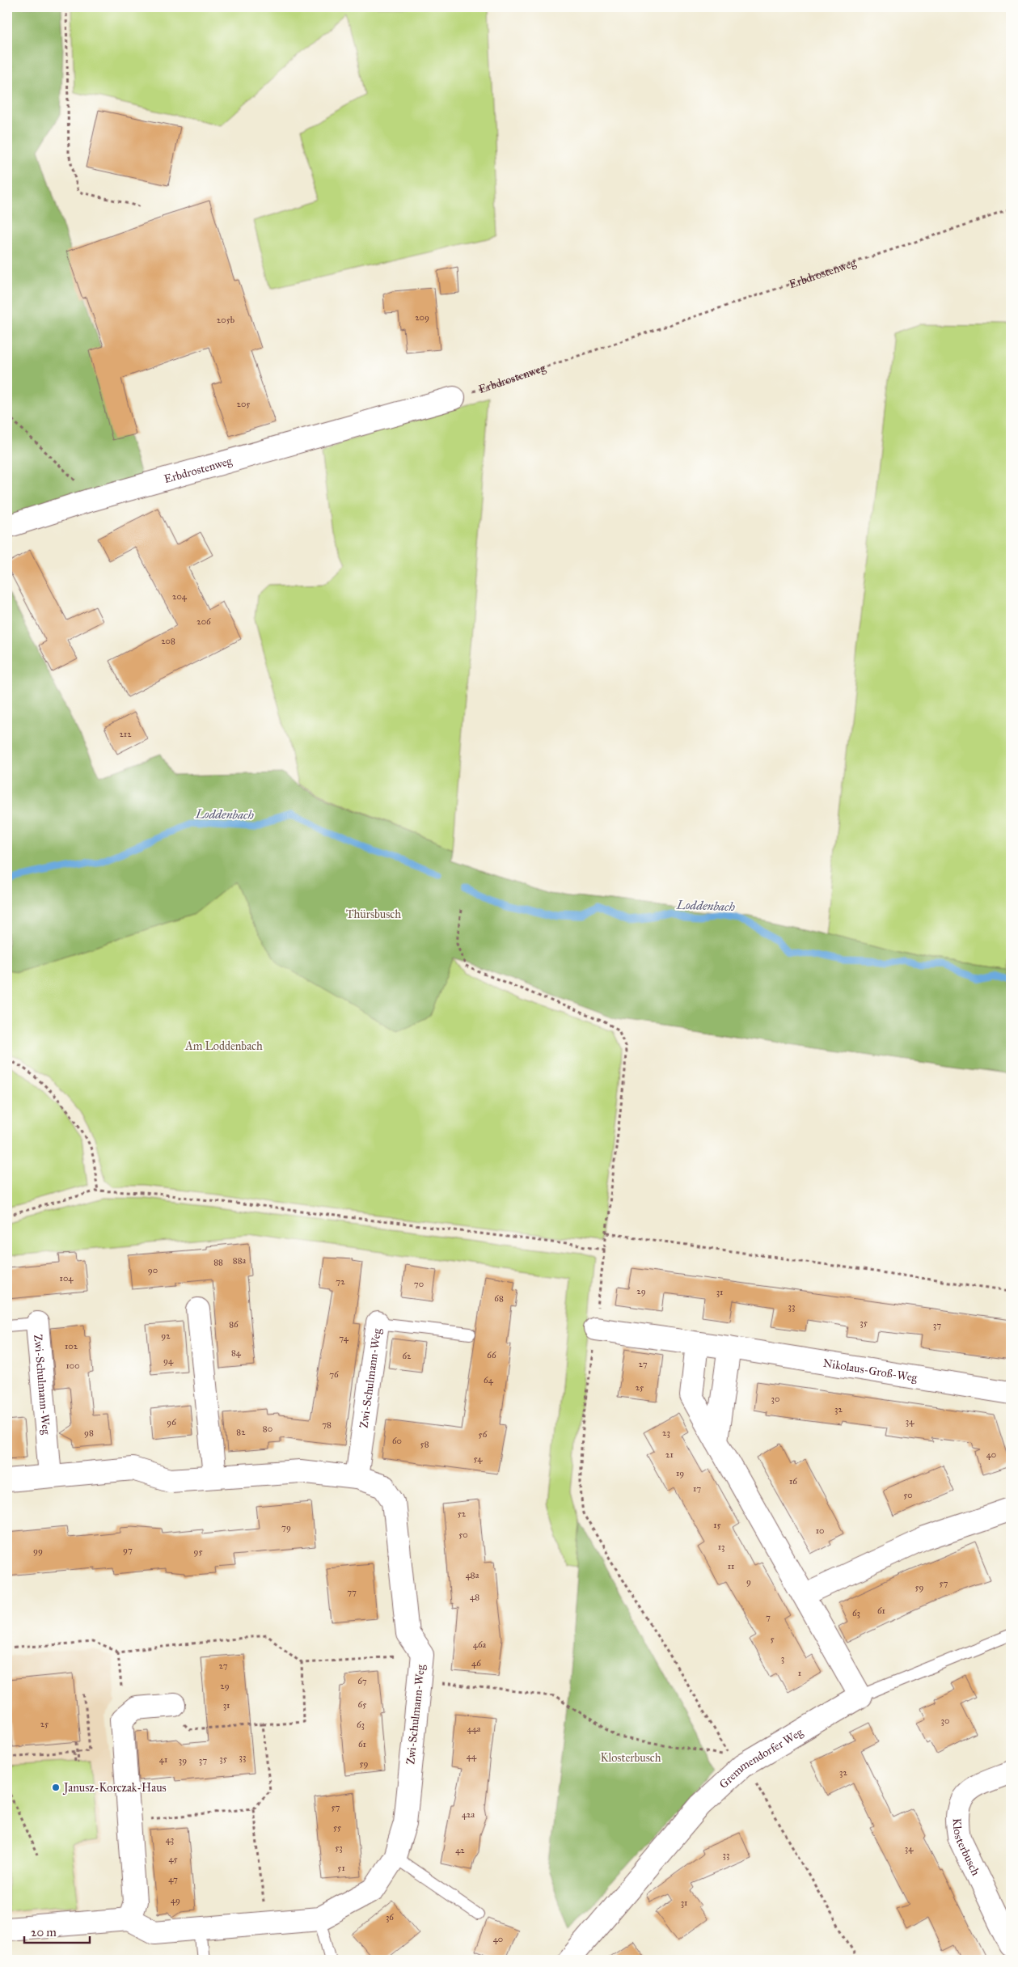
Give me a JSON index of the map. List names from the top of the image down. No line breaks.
{"streets":{"street":["Erbdrostenweg","Nikolaus-Groß-Weg","Zwi-Schulmann-Weg","Gremmendorfer Weg","Klosterbusch"]},"water":["Loddenbach"],"parks":["Thürsbusch","Am Loddenbach","Klosterbusch"],"places":["Janusz-Korczak-Haus"],"house_numbers":["209","205b","205","204","206","208","212","88a","88","90","104","72","70","29","31","68","33","35","86","37","92","74","102","84","66","62","94","27","100","76","64","25","30","32","34","96","78","80","82","98","23","56","60","58","21","40","54","19","16","17","50","52","15","79","10","50","13","97","99","95","11","48a","9","57","59","77","48","61","63","7","5","46a","3","46","27","1","67","29","65","31","30","25","63","44a","61","44","33","35","41","39","37","59","32","57","42a","55","43","53","34","42","33","45","51","47","49","31","36","40"],"scale_bar":"20 m"}
